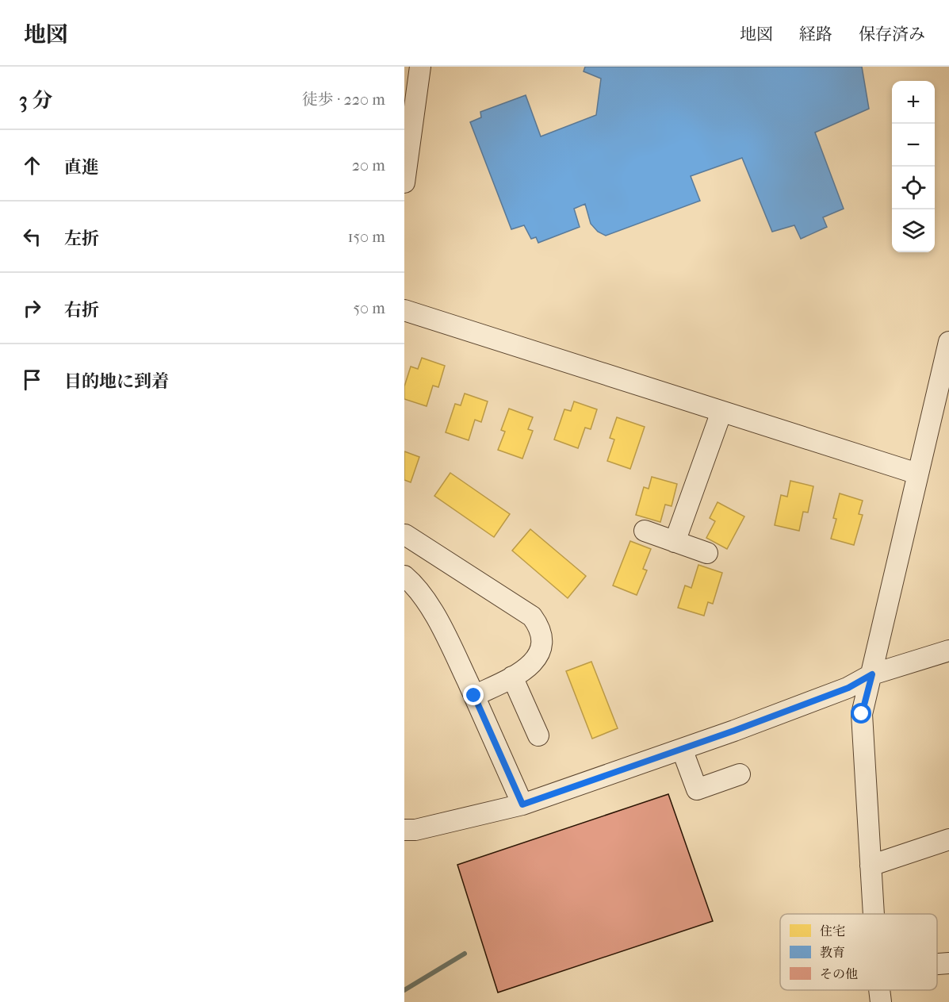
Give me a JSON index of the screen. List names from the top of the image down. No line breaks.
{"legend":["住宅","教育","その他"],"page":{"header":"地図","nav":["地図","経路","保存済み"],"heading":["3 分","徒歩 · 220 m"],"map_buttons":["+","−"],"list":[["直進","20 m"],["左折","150 m"],["右折","50 m"],"目的地に到着"]}}
